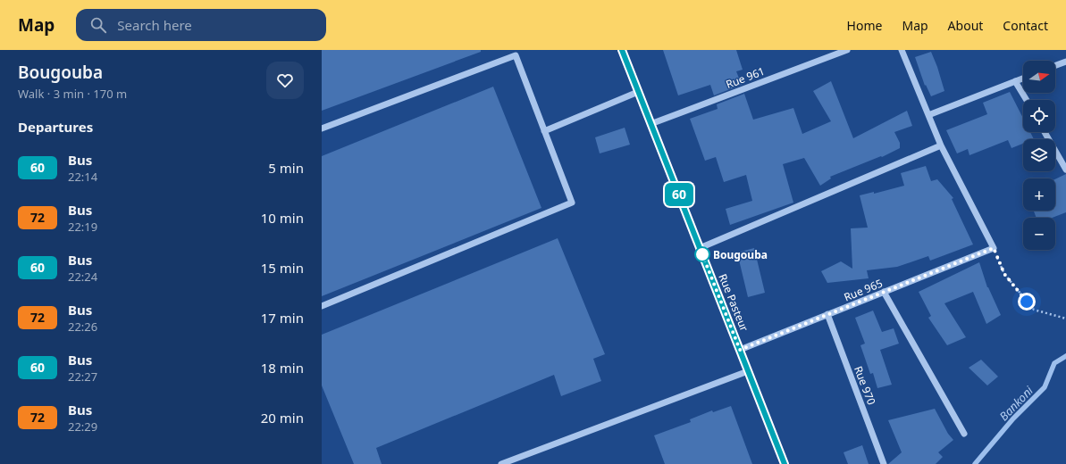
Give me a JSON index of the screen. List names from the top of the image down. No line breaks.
{"streets":{"main road":["Rue Pasteur"],"street":["Rue 961","Rue 965","Rue 970"]},"crossings":[["Rue 961","Rue Pasteur"],["Rue 965","Rue Pasteur"],["Rue 965","Rue 970"]],"water":["Bankoni"],"places":["Bougouba"],"lines":["bus line 60"],"north":"right","page":{"header":"Map","search":"Search here","nav":["Home","Map","About","Contact"],"heading":[["Bougouba","Walk · 3 min · 170 m"],"Departures"],"on_map":"60","map_buttons":["+","−"],"list":[{"mark":"60","name":"Bus","note":"22:14","value":"5 min"},{"mark":"72","name":"Bus","note":"22:19","value":"10 min"},{"mark":"60","name":"Bus","note":"22:24","value":"15 min"},{"mark":"72","name":"Bus","note":"22:26","value":"17 min"},{"mark":"60","name":"Bus","note":"22:27","value":"18 min"},{"mark":"72","name":"Bus","note":"22:29","value":"20 min"}]}}
